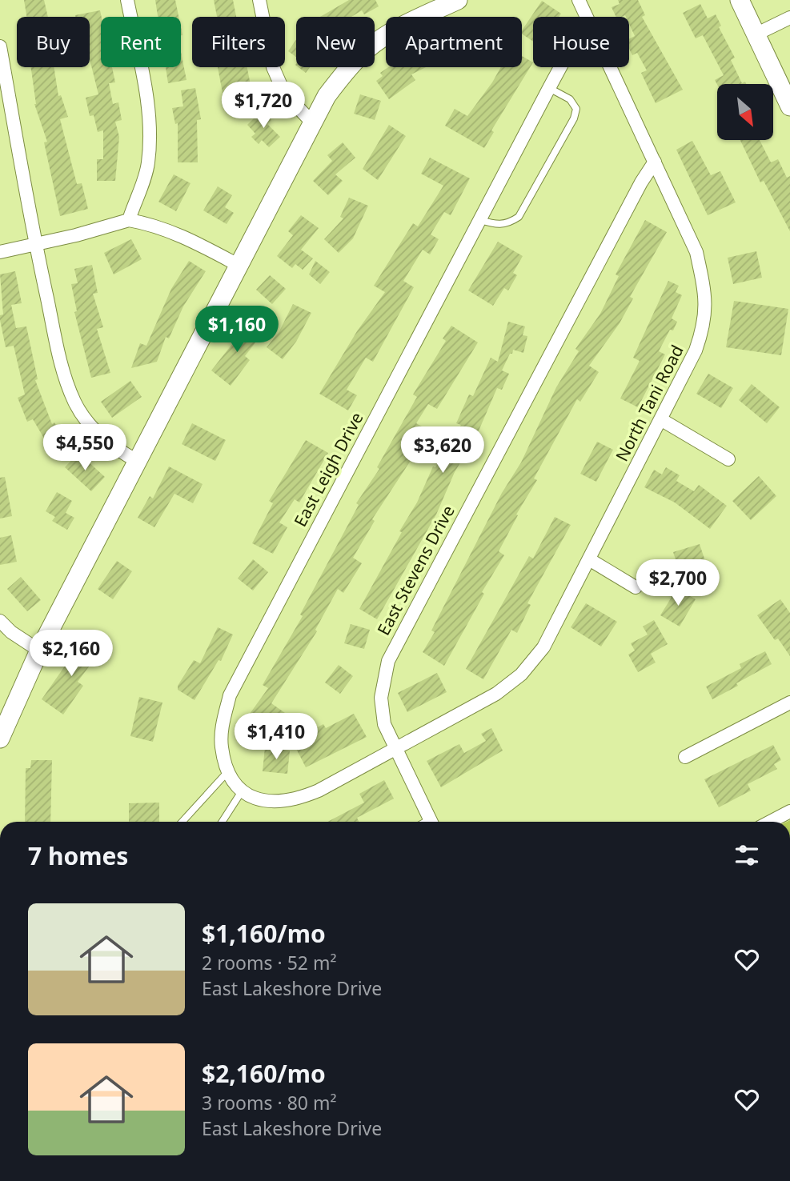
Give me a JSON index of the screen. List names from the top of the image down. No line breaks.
{"streets":{"street":["North Tani Road","East Leigh Drive","East Stevens Drive"]},"crossings":[["North Tani Road","East Stevens Drive"]],"north":"bottom right","page":{"chip":["Buy","Rent","Filters","New","Apartment","House"],"price":["$1,720","$1,160","$4,550","$3,620","$2,700","$2,160","$1,410"],"heading":"7 homes","list":[{"name":"$1,160/mo","note":"2 rooms · 52 m² · East Lakeshore Drive"},{"name":"$2,160/mo","note":"3 rooms · 80 m² · East Lakeshore Drive"}]}}
